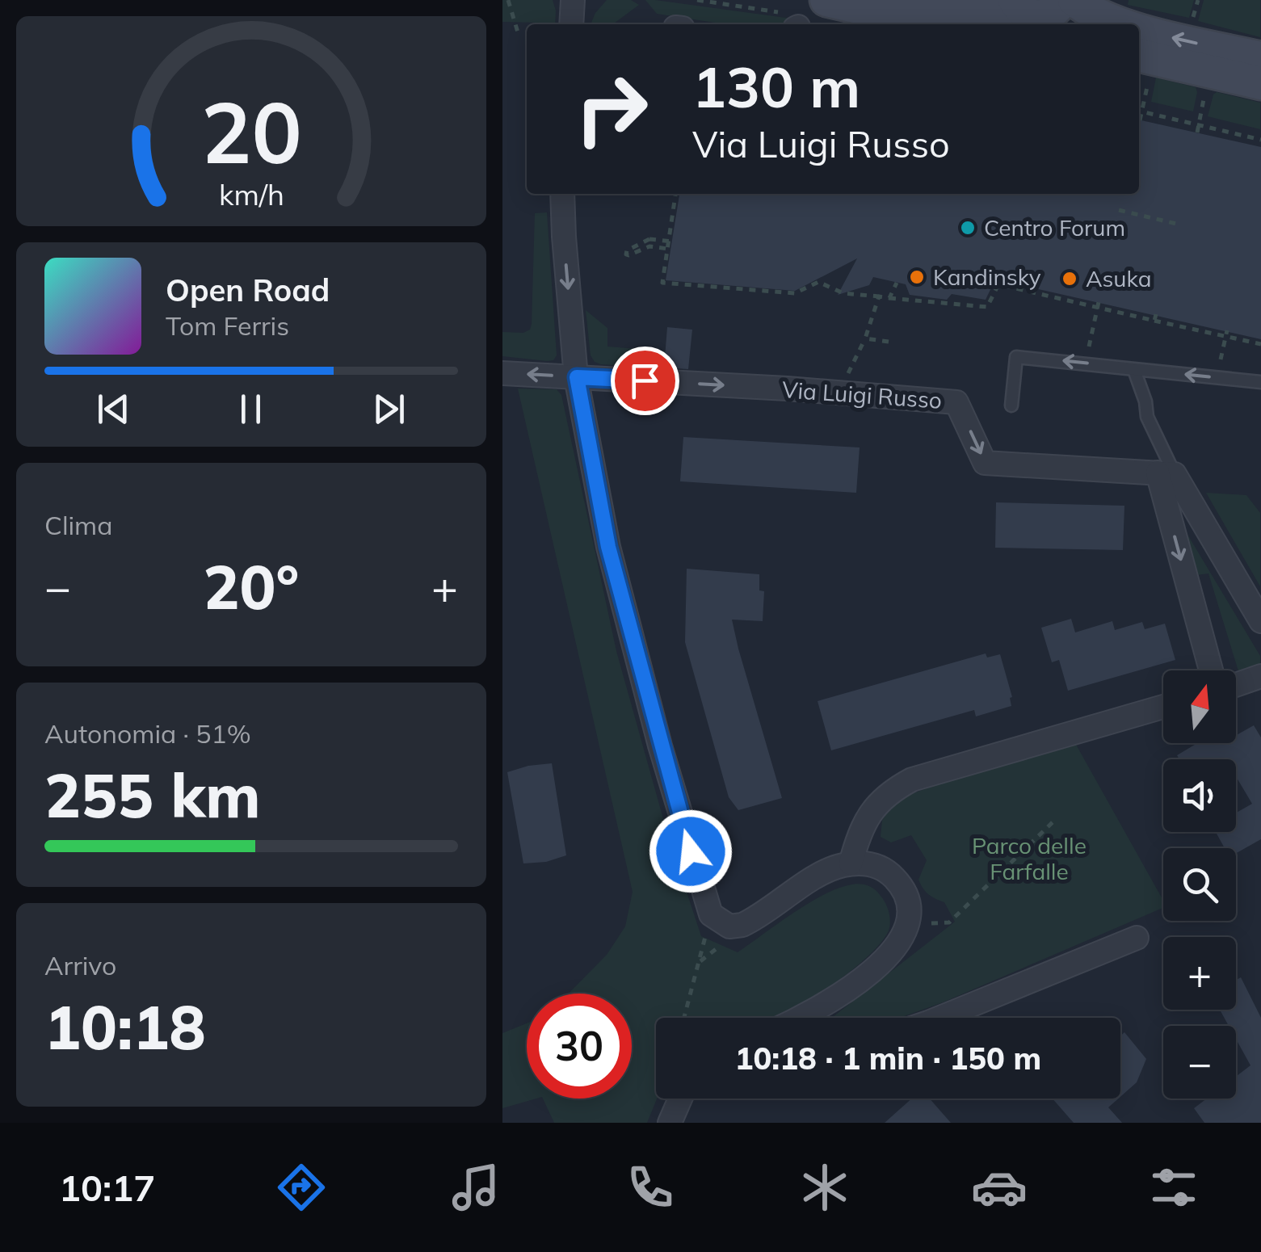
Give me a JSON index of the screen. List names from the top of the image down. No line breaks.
{"streets":{"street":["Via Luigi Russo"]},"one_way":["Via Luigi Russo"],"parks":["Parco delle Farfalle"],"places":["Centro Forum","Kandinsky","Asuka"],"north":"top","page":{"turn":["130 m","Via Luigi Russo"],"song":["Open Road","Tom Ferris"],"tile":["Clima",["Autonomia · 51%","255 km"],["Arrivo","10:18"]],"heat":["−","20°","+"],"map_buttons":["+","−"],"limit":"30","trip":"10:18 · 1 min · 150 m","tabs":"10:17","gauge":["20","km/h"]}}
